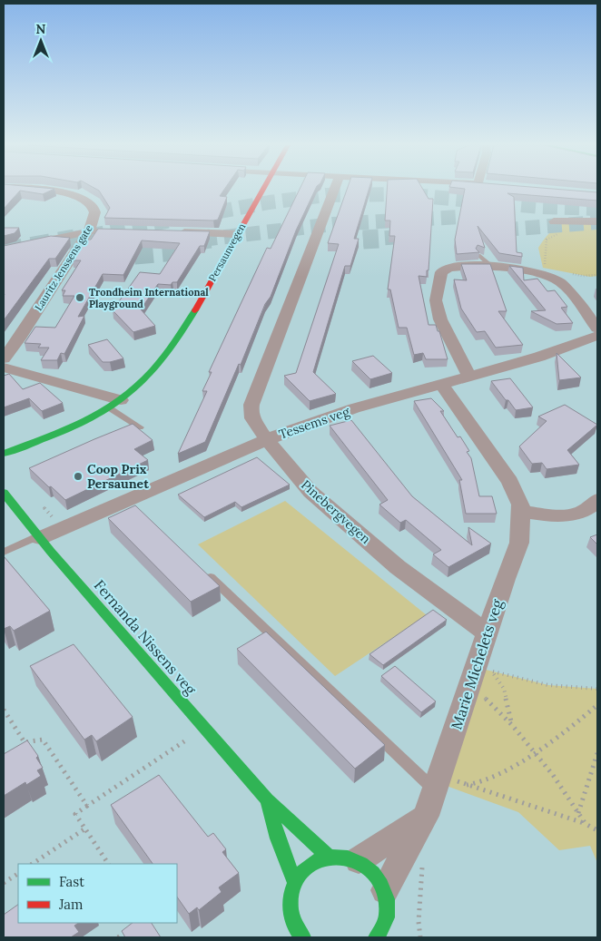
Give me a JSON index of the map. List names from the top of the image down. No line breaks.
{"streets":{"street":["Persaunvegen","Lauritz Jenssens gate","Tessems veg","Pinebergvegen","Fernanda Nissens veg","Marie Michelets veg"]},"crossings":[["Tessems veg","Pinebergvegen"],["Tessems veg","Fernanda Nissens veg"],["Tessems veg","Marie Michelets veg"],["Pinebergvegen","Marie Michelets veg"]],"places":["Trondheim International Playground","Coop Prix Persaunet"],"legend":["Fast","Jam"],"north":"top"}
